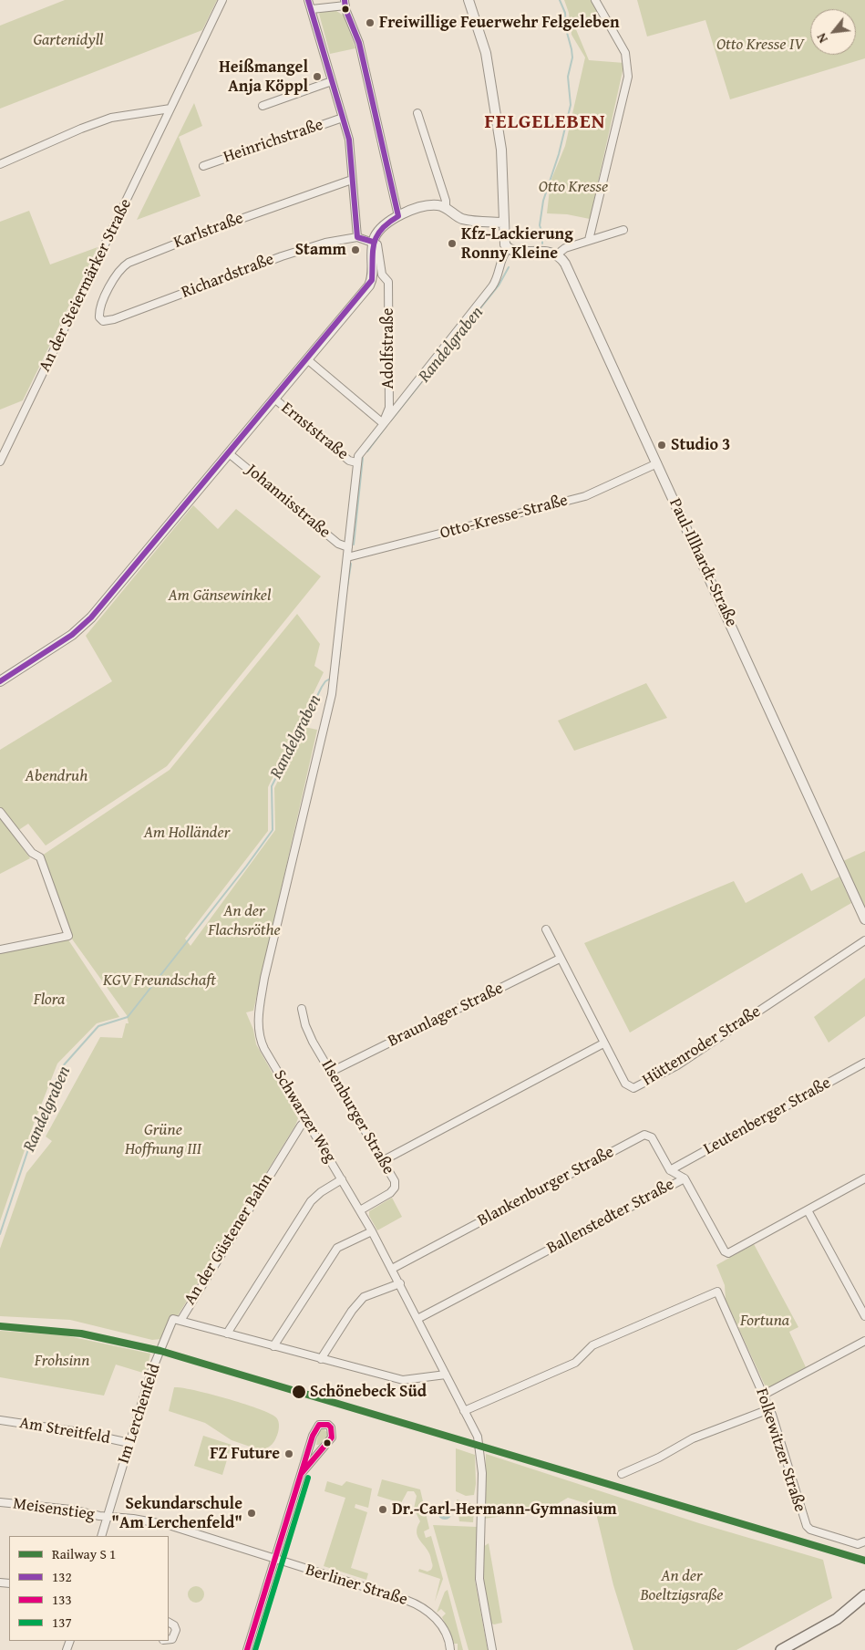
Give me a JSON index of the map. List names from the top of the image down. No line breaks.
{"streets":{"street":["Heinrichstraße","Karlstraße","Richardstraße","An der Steiermärker Straße","Adolfstraße","Ernststraße","Johannisstraße","Otto-Kresse-Straße","Paul-Illhardt-Straße","Braunlager Straße","Hüttenroder Straße","Schwarzer Weg","Leutenberger Straße","Ilsenburger Straße","Blankenburger Straße","Ballenstedter Straße","An der Güstener Bahn","Im Lerchenfeld","Am Streitfeld","Folkewitzer Straße","Meisenstieg","Berliner Straße"]},"crossings":[["Karlstraße","Richardstraße"],["Otto-Kresse-Straße","Paul-Illhardt-Straße"],["Otto-Kresse-Straße","Schwarzer Weg"],["Braunlager Straße","Hüttenroder Straße"],["Braunlager Straße","Ilsenburger Straße"],["Schwarzer Weg","Ilsenburger Straße"],["Schwarzer Weg","Blankenburger Straße"],["Schwarzer Weg","Ballenstedter Straße"],["Schwarzer Weg","An der Güstener Bahn"],["Schwarzer Weg","Folkewitzer Straße"],["Leutenberger Straße","Blankenburger Straße"],["An der Güstener Bahn","Im Lerchenfeld"],["Im Lerchenfeld","Am Streitfeld"],["Im Lerchenfeld","Meisenstieg"],["Im Lerchenfeld","Berliner Straße"],["Meisenstieg","Berliner Straße"]],"districts":["FELGELEBEN"],"water":["Randelgraben"],"parks":["Gartenidyll","Otto Kresse IV","Otto Kresse","Am Gänsewinkel","Abendruh","Am Holländer","An der Flachsröthe","KGV Freundschaft","Flora","Grüne Hoffnung III","Fortuna","Frohsinn","An der Boeltzigsraße"],"places":["Freiwillige Feuerwehr Felgeleben","Heißmangel Anja Köppl","Kfz-Lackierung Ronny Kleine","Stamm","Studio 3","Schönebeck Süd","FZ Future","Dr.-Carl-Hermann-Gymnasium","Sekundarschule \"Am Lerchenfeld\""],"lines":["transit line 132","transit line 133","transit line 137"],"legend":["Railway S 1","132","133","137"],"north":"bottom left"}
